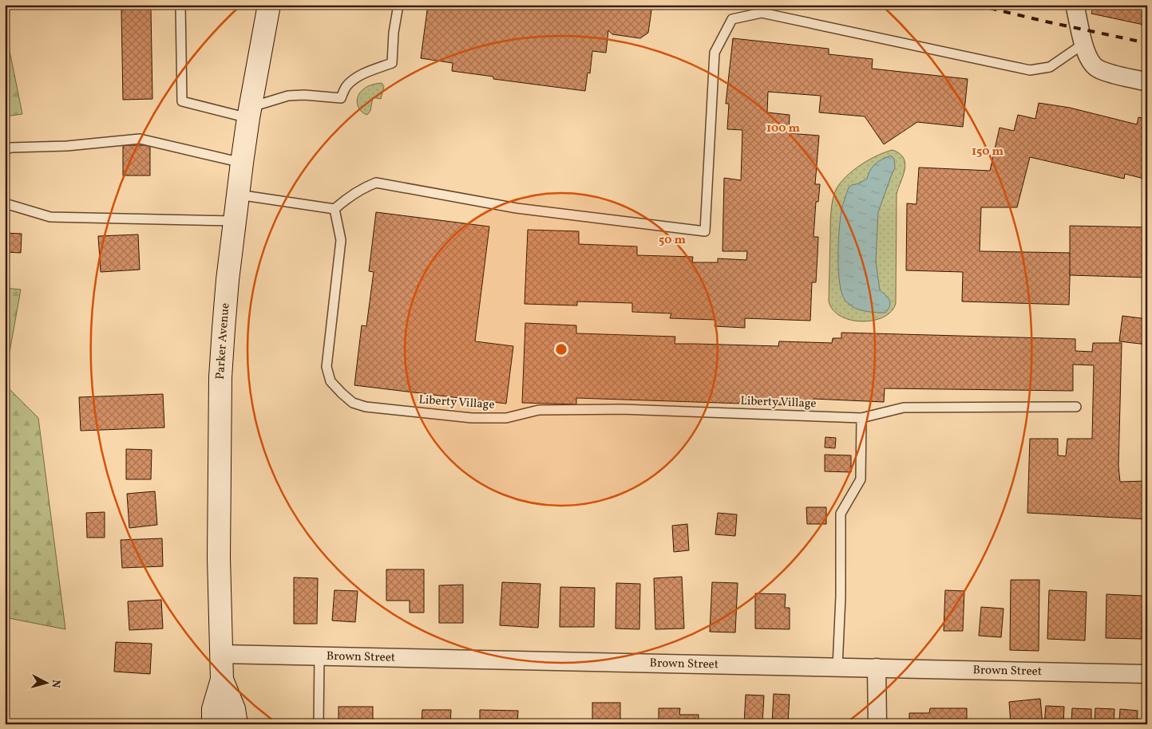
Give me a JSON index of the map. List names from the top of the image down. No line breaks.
{"streets":{"main road":["Parker Avenue"],"street":["Brown Street"],"lane":["Liberty Village"]},"crossings":[["Parker Avenue","Brown Street"]],"north":"right","rings":["100 m","150 m","50 m"]}
